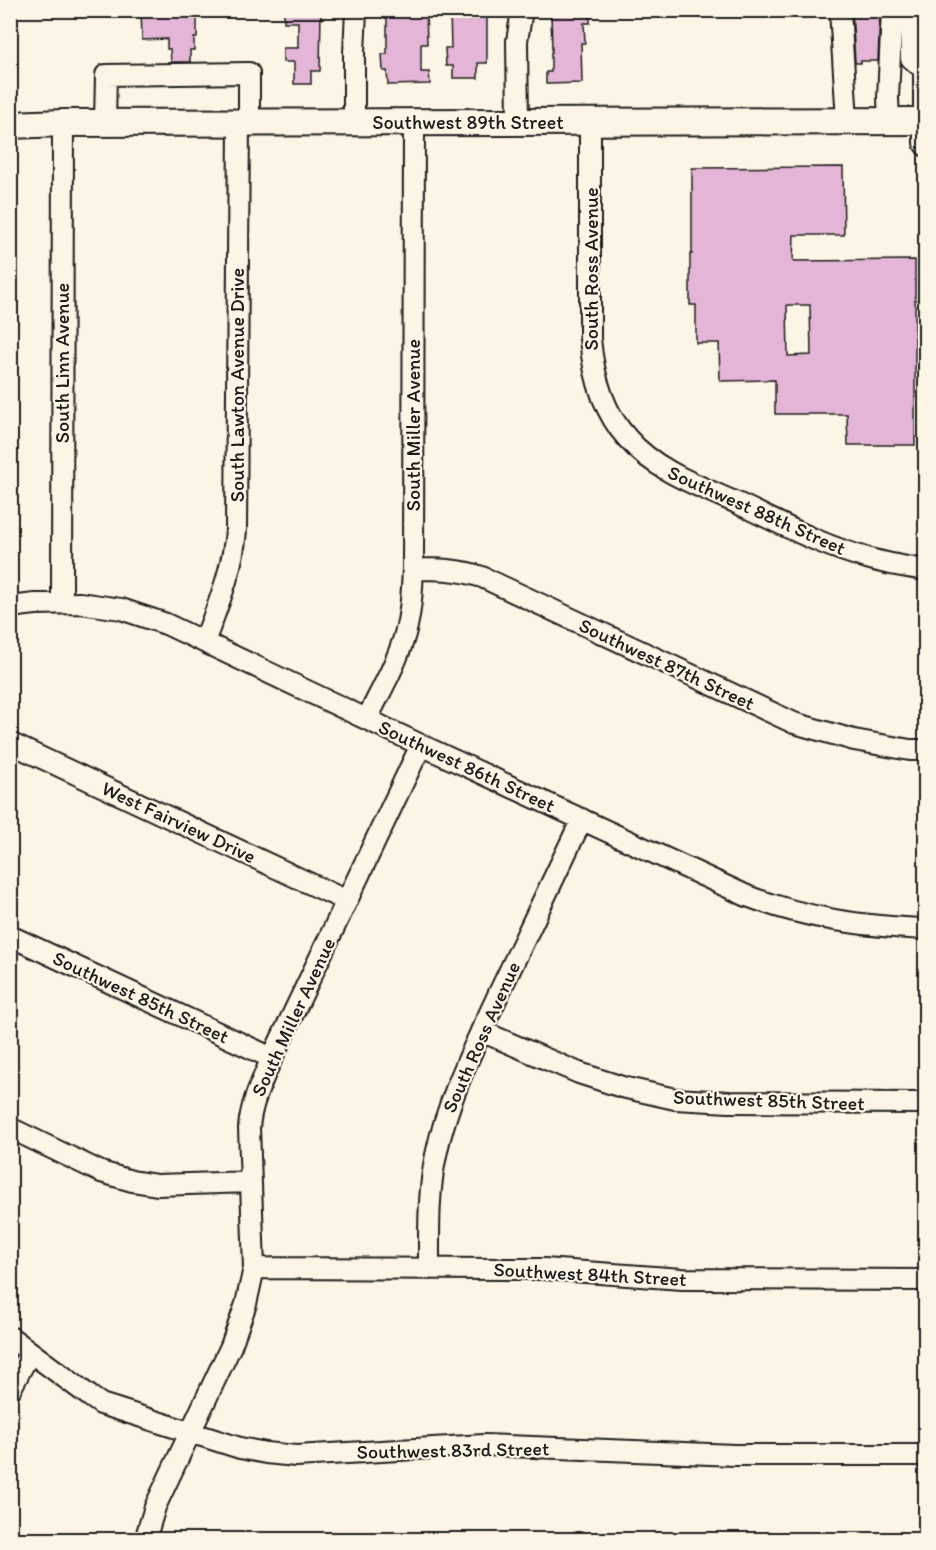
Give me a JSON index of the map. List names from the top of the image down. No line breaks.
{"streets":{"main road":["Southwest 89th Street"],"street":["South Ross Avenue","South Linn Avenue","South Lawton Avenue Drive","South Miller Avenue","Southwest 88th Street","Southwest 87th Street","Southwest 86th Street","West Fairview Drive","Southwest 85th Street","Southwest 84th Street","Southwest 83rd Street"]},"crossings":[["Southwest 89th Street","South Ross Avenue"],["Southwest 89th Street","South Linn Avenue"],["Southwest 89th Street","South Lawton Avenue Drive"],["Southwest 89th Street","South Miller Avenue"],["South Ross Avenue","Southwest 88th Street"],["South Ross Avenue","Southwest 86th Street"],["South Ross Avenue","Southwest 85th Street"],["South Ross Avenue","Southwest 84th Street"],["South Linn Avenue","Southwest 86th Street"],["South Lawton Avenue Drive","Southwest 86th Street"],["South Miller Avenue","Southwest 87th Street"],["South Miller Avenue","Southwest 86th Street"],["South Miller Avenue","West Fairview Drive"],["South Miller Avenue","Southwest 85th Street"],["South Miller Avenue","Southwest 84th Street"],["South Miller Avenue","Southwest 83rd Street"]]}
